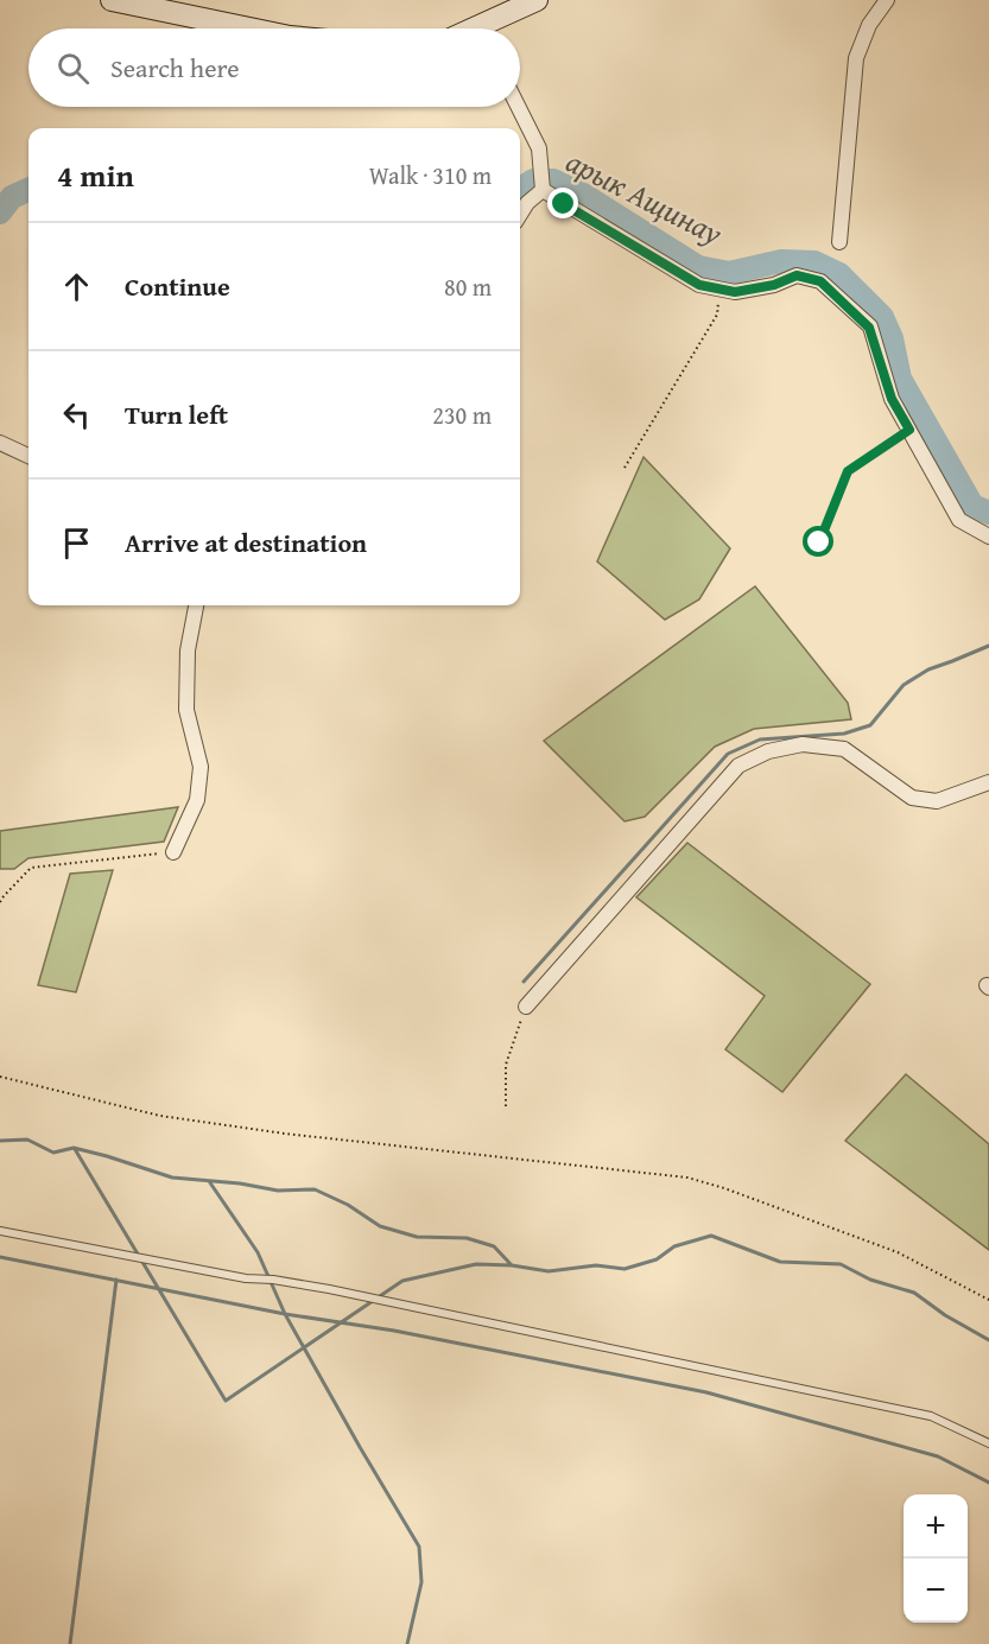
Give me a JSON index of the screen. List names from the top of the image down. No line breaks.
{"water":["арык Ащинау"],"page":{"search":"Search here","heading":["4 min","Walk · 310 m"],"list":[["Continue","80 m"],["Turn left","230 m"],"Arrive at destination"],"map_buttons":["+","−"]}}
